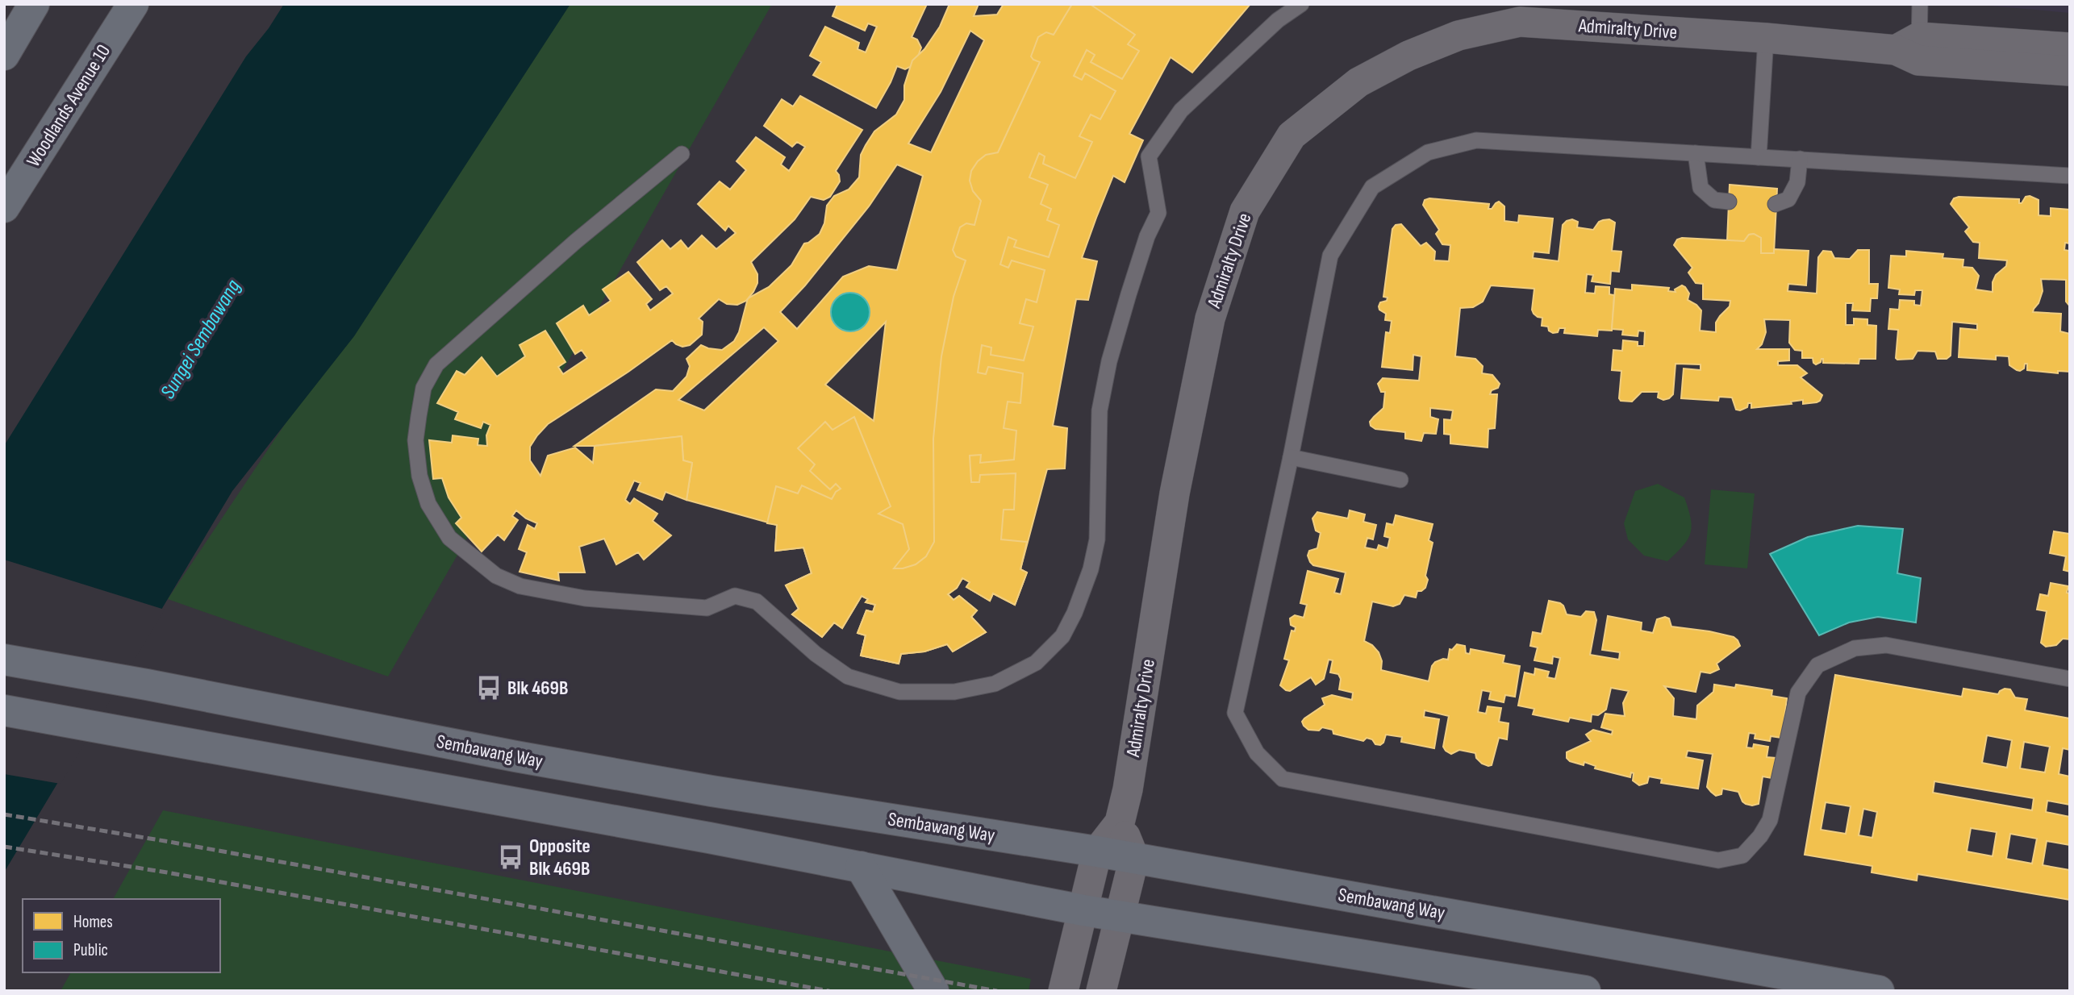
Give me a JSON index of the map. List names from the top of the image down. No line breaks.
{"streets":{"main road":["Woodlands Avenue 10","Sembawang Way"],"street":["Admiralty Drive"]},"crossings":[["Admiralty Drive","Sembawang Way"]],"water":["Sungei Sembawang"],"places":{"bus stop":["Blk 469B","Opposite Blk 469B"]},"legend":["Homes","Public"]}
